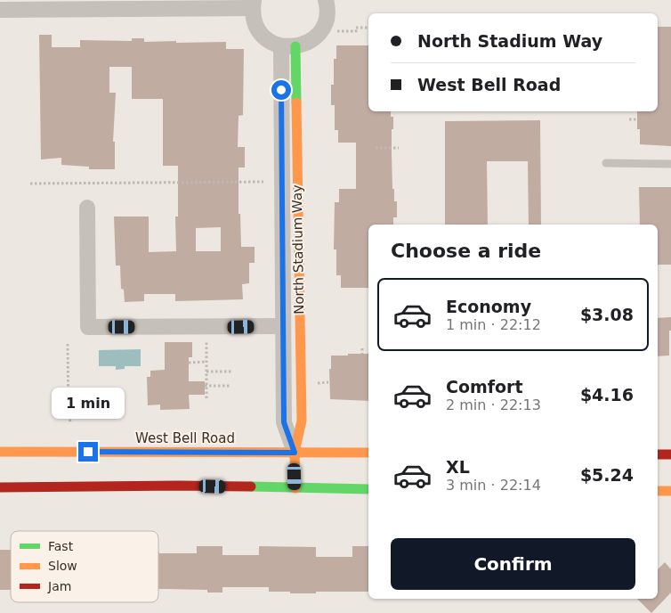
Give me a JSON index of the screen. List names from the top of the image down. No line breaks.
{"streets":{"main road":["North Stadium Way","West Bell Road"]},"crossings":[["North Stadium Way","West Bell Road"]],"legend":["Fast","Slow","Jam"],"page":{"banner":["North Stadium Way","West Bell Road"],"heading":"Choose a ride","list":[{"name":"Economy","note":"1 min · 22:12","value":"$3.08"},{"name":"Comfort","note":"2 min · 22:13","value":"$4.16"},{"name":"XL","note":"3 min · 22:14","value":"$5.24"}],"bubble":"1 min","buttons":"Confirm"}}
